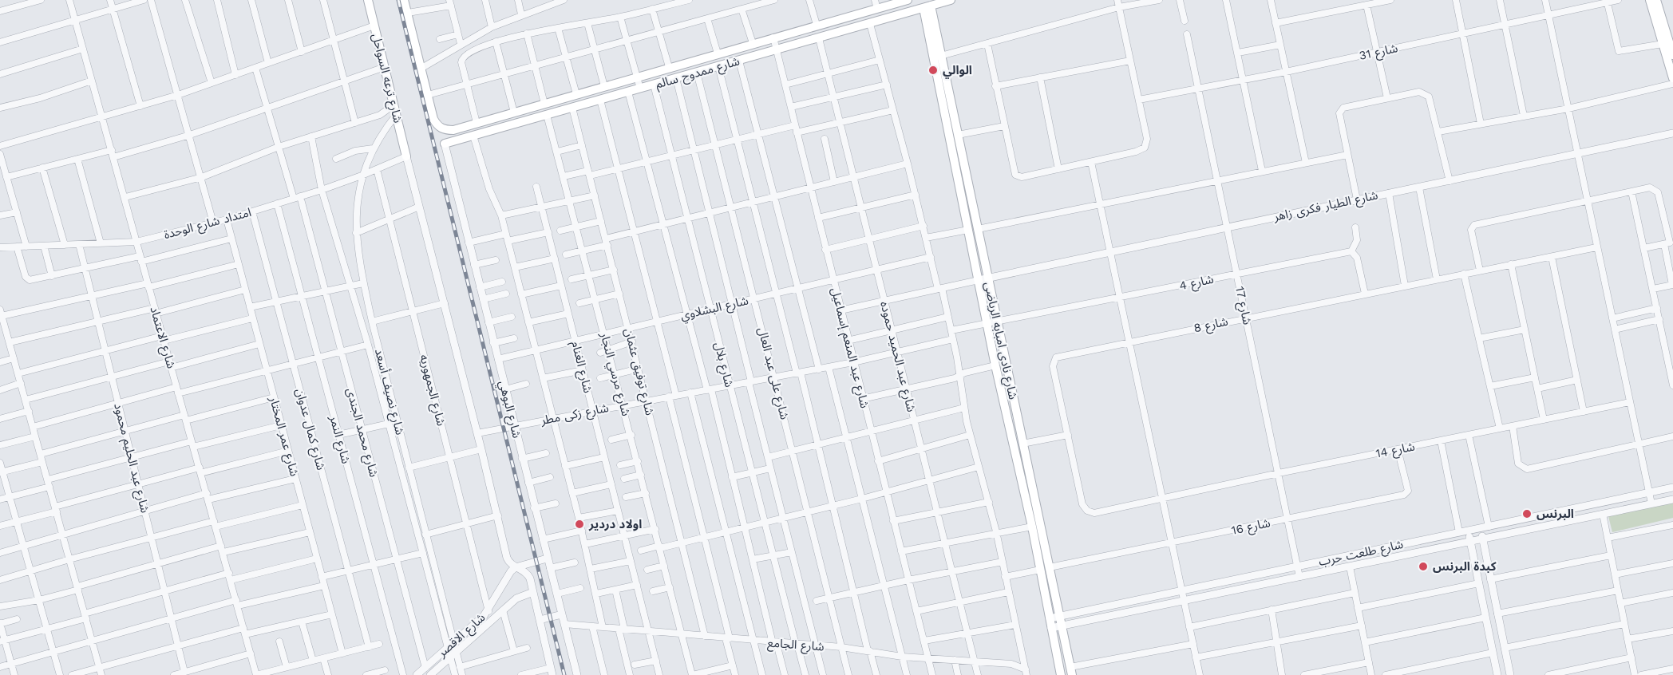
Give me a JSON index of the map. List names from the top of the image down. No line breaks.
{"streets":{"main road":["شارع ممدوح سالم","شارع ترعه السواحل","شارع نادى امبابه الرياضى"],"street":["شارع 31","شارع الطيار فكرى زاهر","امتداد شارع الوحدة","شارع 4","شارع 17","شارع البشلاوي","شارع 8","شارع الاعتماد","شارع عبد المنعم إسماعيل","شارع عبد الحميد حموده","شارع بلال","شارع الغنام","شارع توفيق عثمان","شارع على عبد العال","شارع مرسي النجار","شارع الجمهوريه","شارع نصيف أسعد","شارع البوهي","شارع زكى مطر","شارع كمال عدوان","شارع محمد الجندى","شارع عمر المختار","شارع النمر","شارع 14","شارع عبد الحليم محمود","شارع 16","شارع طلعت حرب","شارع الاقصر","شارع الجامع"]},"crossings":[["شارع 31","شارع 17"],["شارع ممدوح سالم","شارع نادى امبابه الرياضى"],["شارع ممدوح سالم","شارع عبد المنعم إسماعيل"],["شارع ممدوح سالم","شارع عبد الحميد حموده"],["شارع ممدوح سالم","شارع بلال"],["شارع ممدوح سالم","شارع توفيق عثمان"],["شارع ممدوح سالم","شارع على عبد العال"],["شارع ممدوح سالم","شارع مرسي النجار"],["شارع ممدوح سالم","شارع البوهي"],["شارع ترعه السواحل","امتداد شارع الوحدة"],["شارع ترعه السواحل","شارع نصيف أسعد"],["شارع الطيار فكرى زاهر","شارع 17"],["شارع الطيار فكرى زاهر","شارع نادى امبابه الرياضى"],["امتداد شارع الوحدة","شارع الاعتماد"],["امتداد شارع الوحدة","شارع الجمهوريه"],["امتداد شارع الوحدة","شارع نصيف أسعد"],["امتداد شارع الوحدة","شارع كمال عدوان"],["امتداد شارع الوحدة","شارع محمد الجندى"],["امتداد شارع الوحدة","شارع عمر المختار"],["امتداد شارع الوحدة","شارع النمر"],["امتداد شارع الوحدة","شارع عبد الحليم محمود"],["شارع 4","شارع 17"],["شارع 4","شارع نادى امبابه الرياضى"],["شارع 17","شارع 8"],["شارع 17","شارع 14"],["شارع 17","شارع 16"],["شارع 17","شارع طلعت حرب"],["شارع البشلاوي","شارع عبد المنعم إسماعيل"],["شارع البشلاوي","شارع عبد الحميد حموده"],["شارع البشلاوي","شارع بلال"],["شارع البشلاوي","شارع الغنام"],["شارع البشلاوي","شارع توفيق عثمان"],["شارع البشلاوي","شارع على عبد العال"],["شارع البشلاوي","شارع مرسي النجار"],["شارع البشلاوي","شارع البوهي"],["شارع 8","شارع 14"],["شارع نادى امبابه الرياضى","شارع 16"],["شارع نادى امبابه الرياضى","شارع طلعت حرب"],["شارع عبد المنعم إسماعيل","شارع زكى مطر"],["شارع عبد المنعم إسماعيل","شارع الجامع"],["شارع عبد الحميد حموده","شارع زكى مطر"],["شارع عبد الحميد حموده","شارع الجامع"],["شارع بلال","شارع زكى مطر"],["شارع بلال","شارع الجامع"],["شارع الغنام","شارع زكى مطر"],["شارع الغنام","شارع الجامع"],["شارع توفيق عثمان","شارع زكى مطر"],["شارع توفيق عثمان","شارع الجامع"],["شارع على عبد العال","شارع زكى مطر"],["شارع على عبد العال","شارع الجامع"],["شارع مرسي النجار","شارع زكى مطر"],["شارع مرسي النجار","شارع الجامع"],["شارع الجمهوريه","شارع الاقصر"],["شارع نصيف أسعد","شارع الاقصر"],["شارع البوهي","شارع زكى مطر"],["شارع البوهي","شارع الجامع"],["شارع محمد الجندى","شارع الاقصر"],["شارع 14","شارع 16"]],"places":["الوالي","البرنس","اولاد دردير","كبدة البرنس"]}
